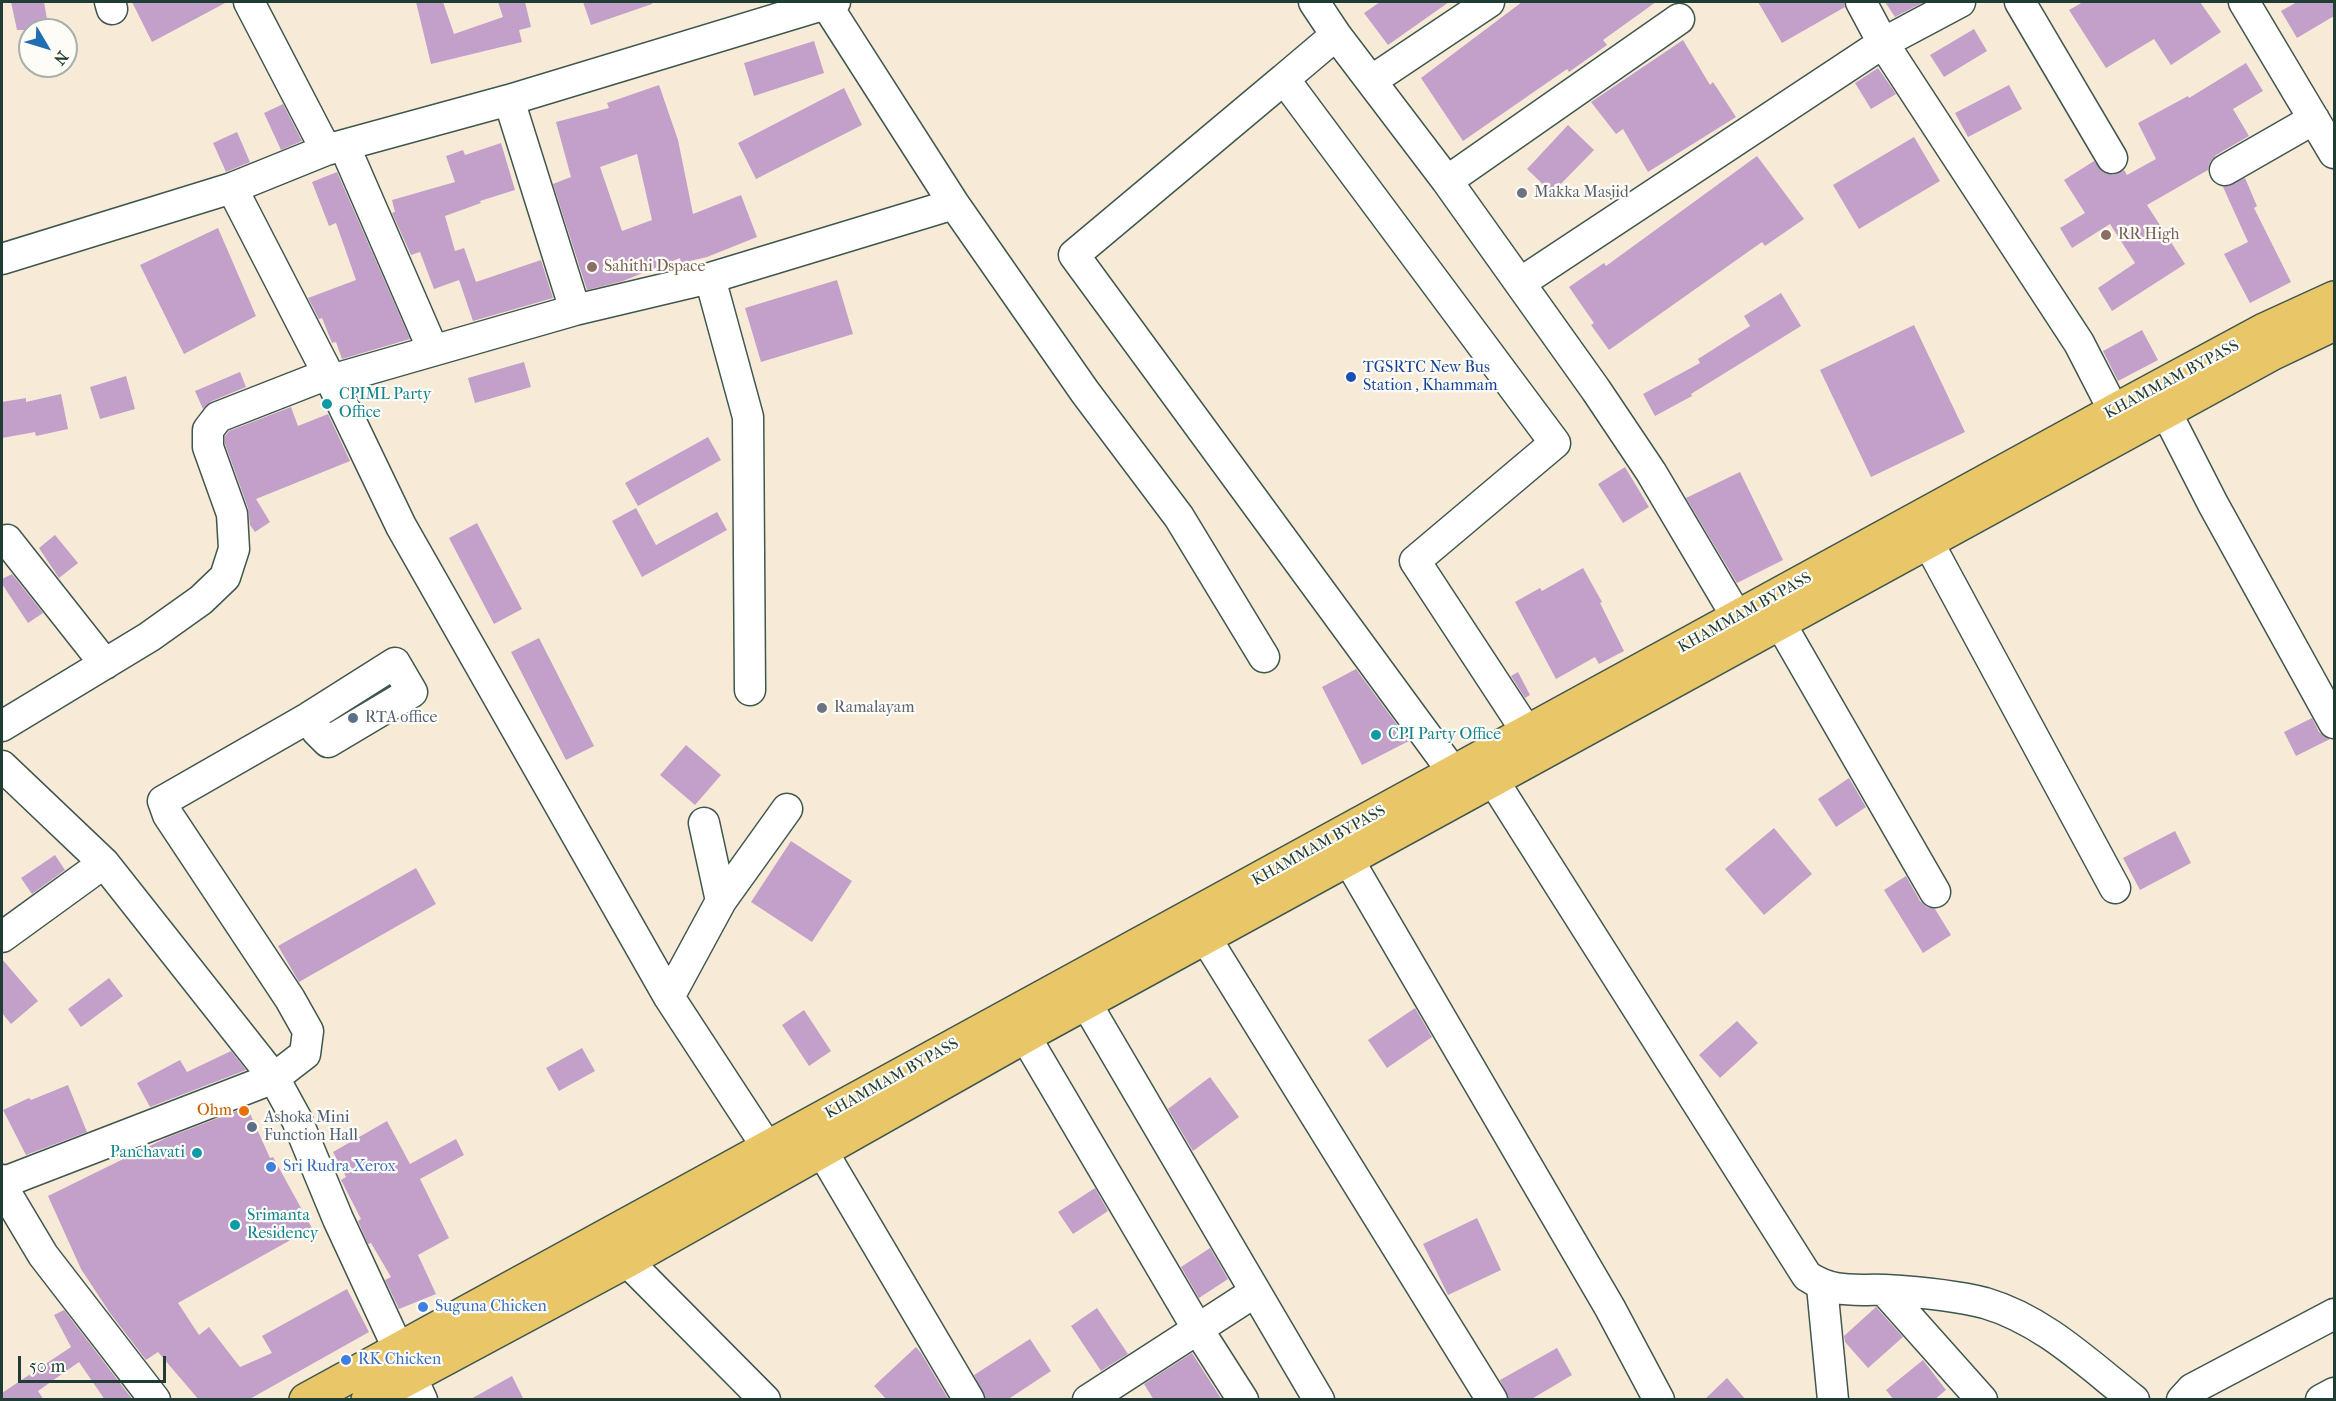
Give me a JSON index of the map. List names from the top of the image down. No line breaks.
{"streets":{"highway":["KHAMMAM BYPASS"]},"places":["Makka Masjid","RR High","Sahithi Dspace","TGSRTC New Bus Station , Khammam","CPIML Party Office","Ramalayam","RTA office","CPI Party Office","Ohm","Ashoka Mini Function Hall","Panchavati","Sri Rudra Xerox","Srimanta Residency","Suguna Chicken","RK Chicken"],"scale_bar":"50 m","north":"bottom right"}
